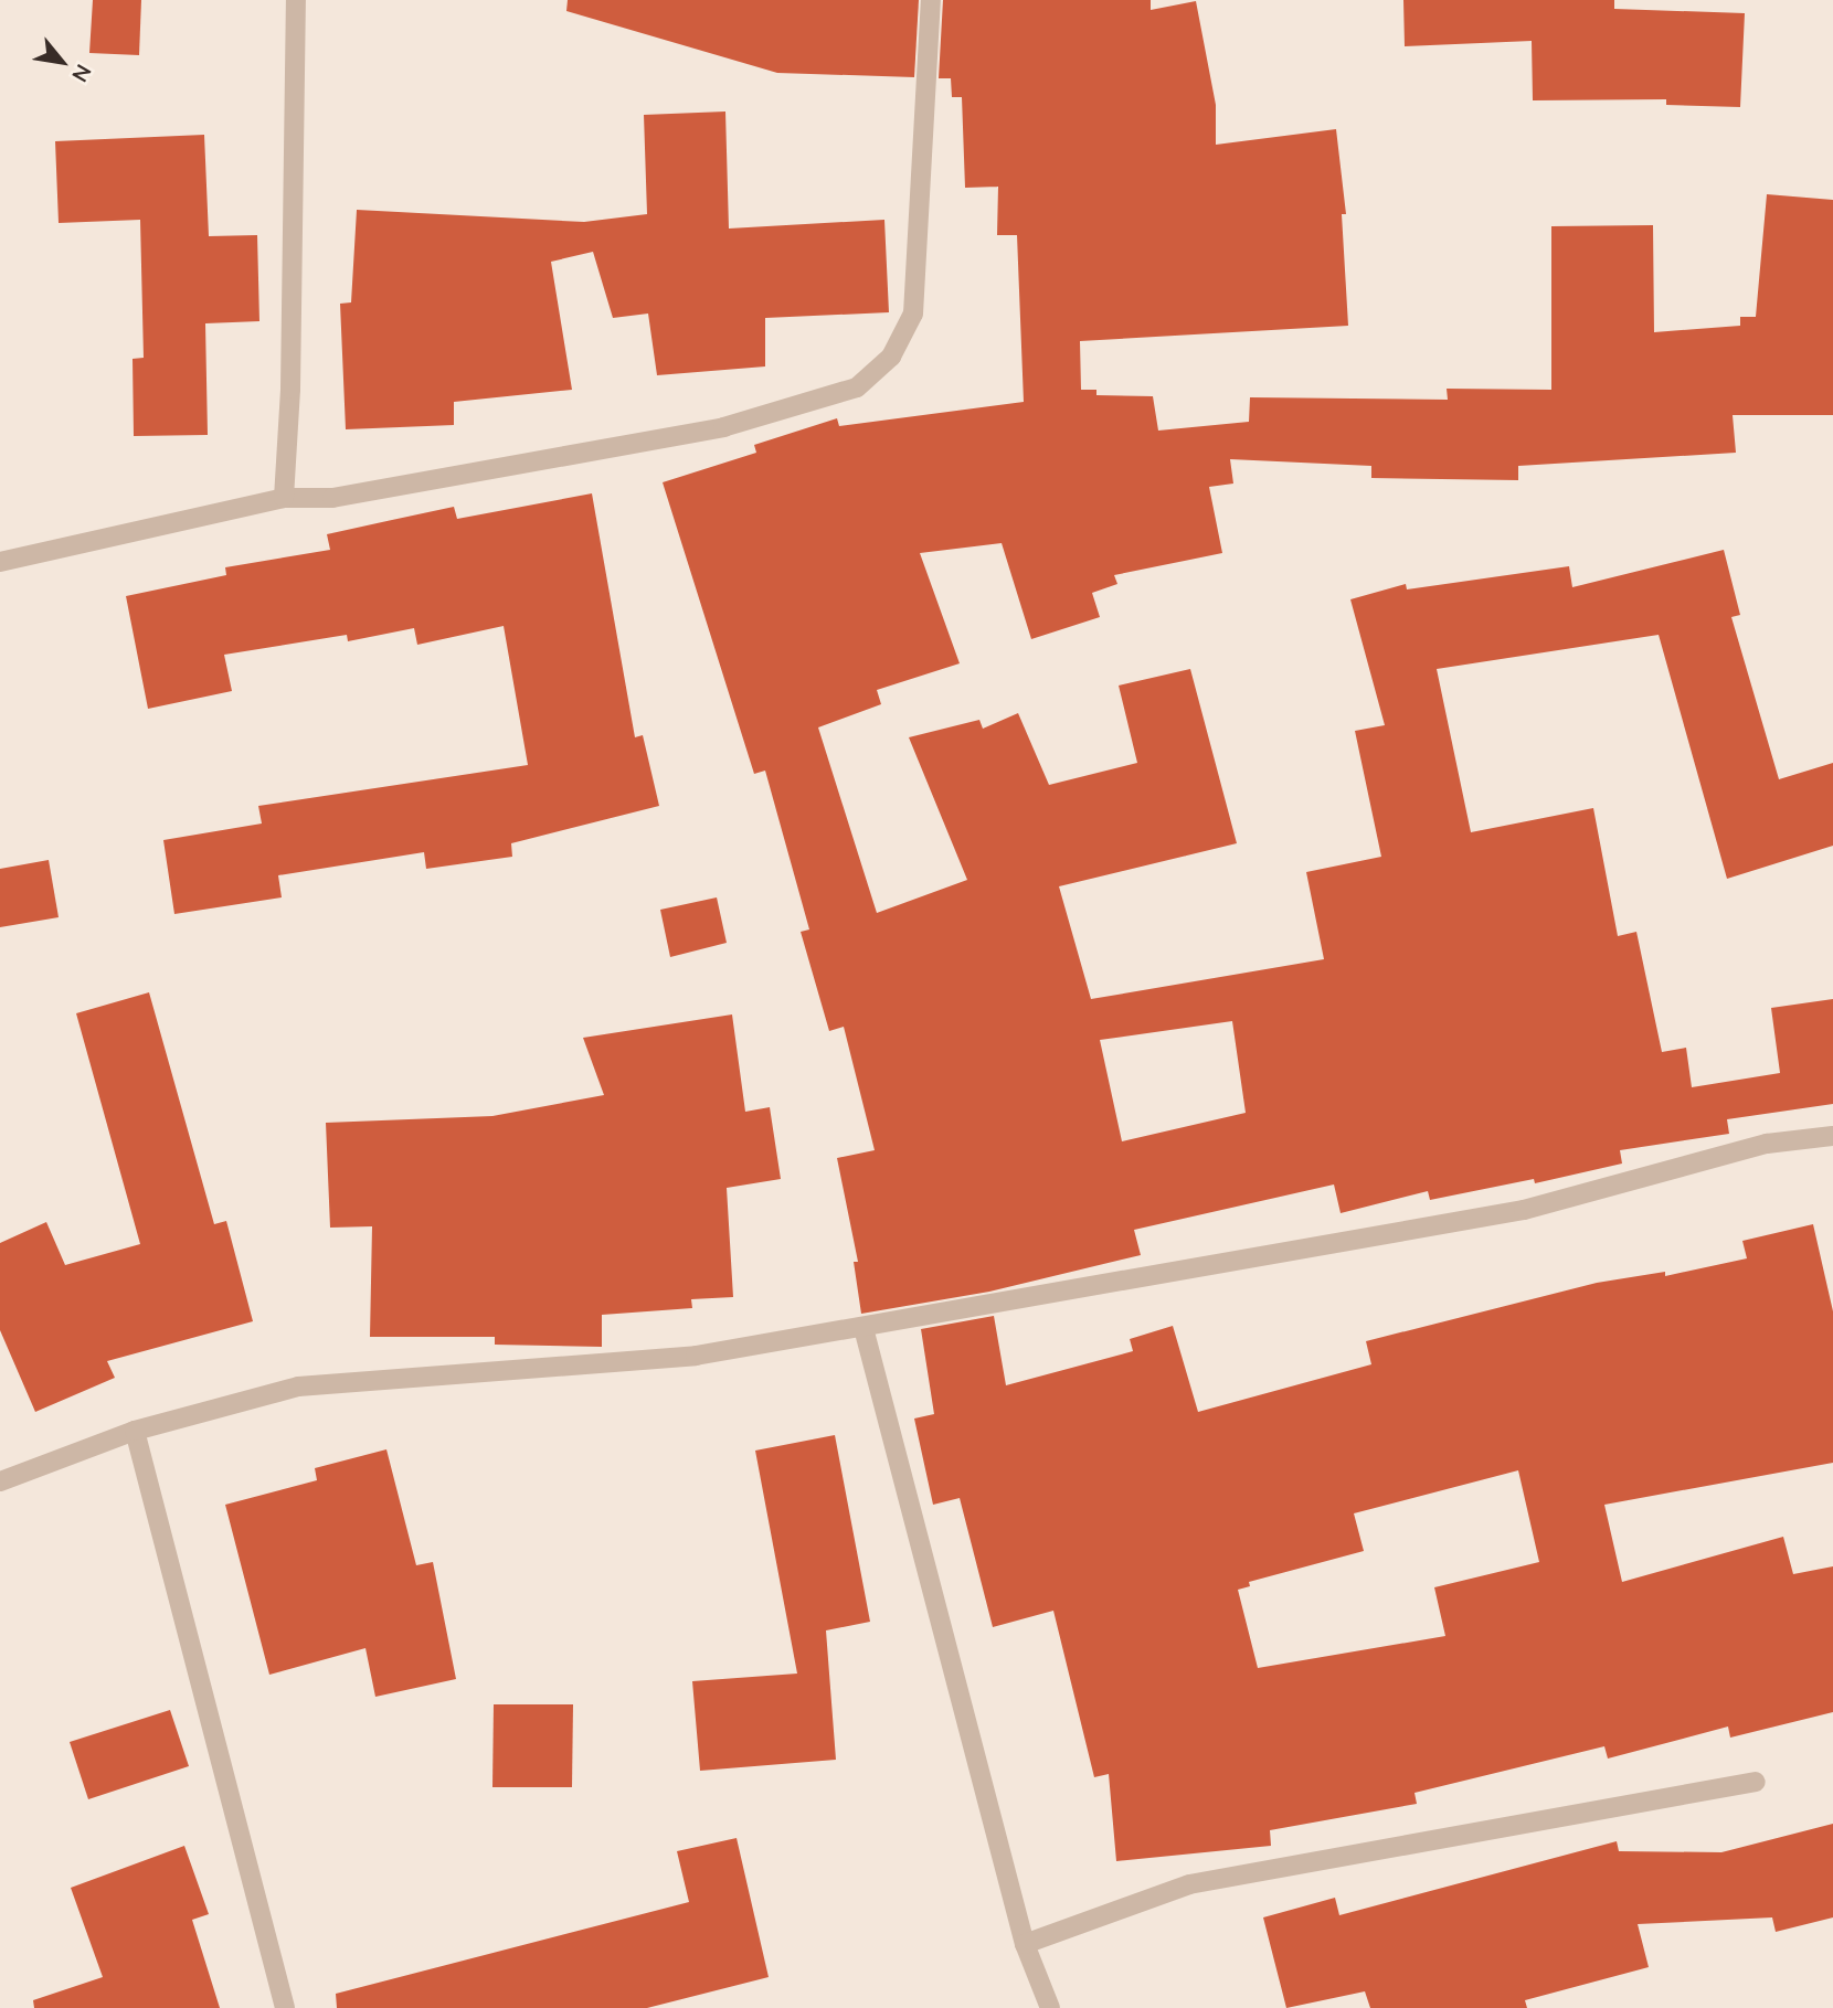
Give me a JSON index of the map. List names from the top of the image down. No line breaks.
{"north":"bottom right"}
